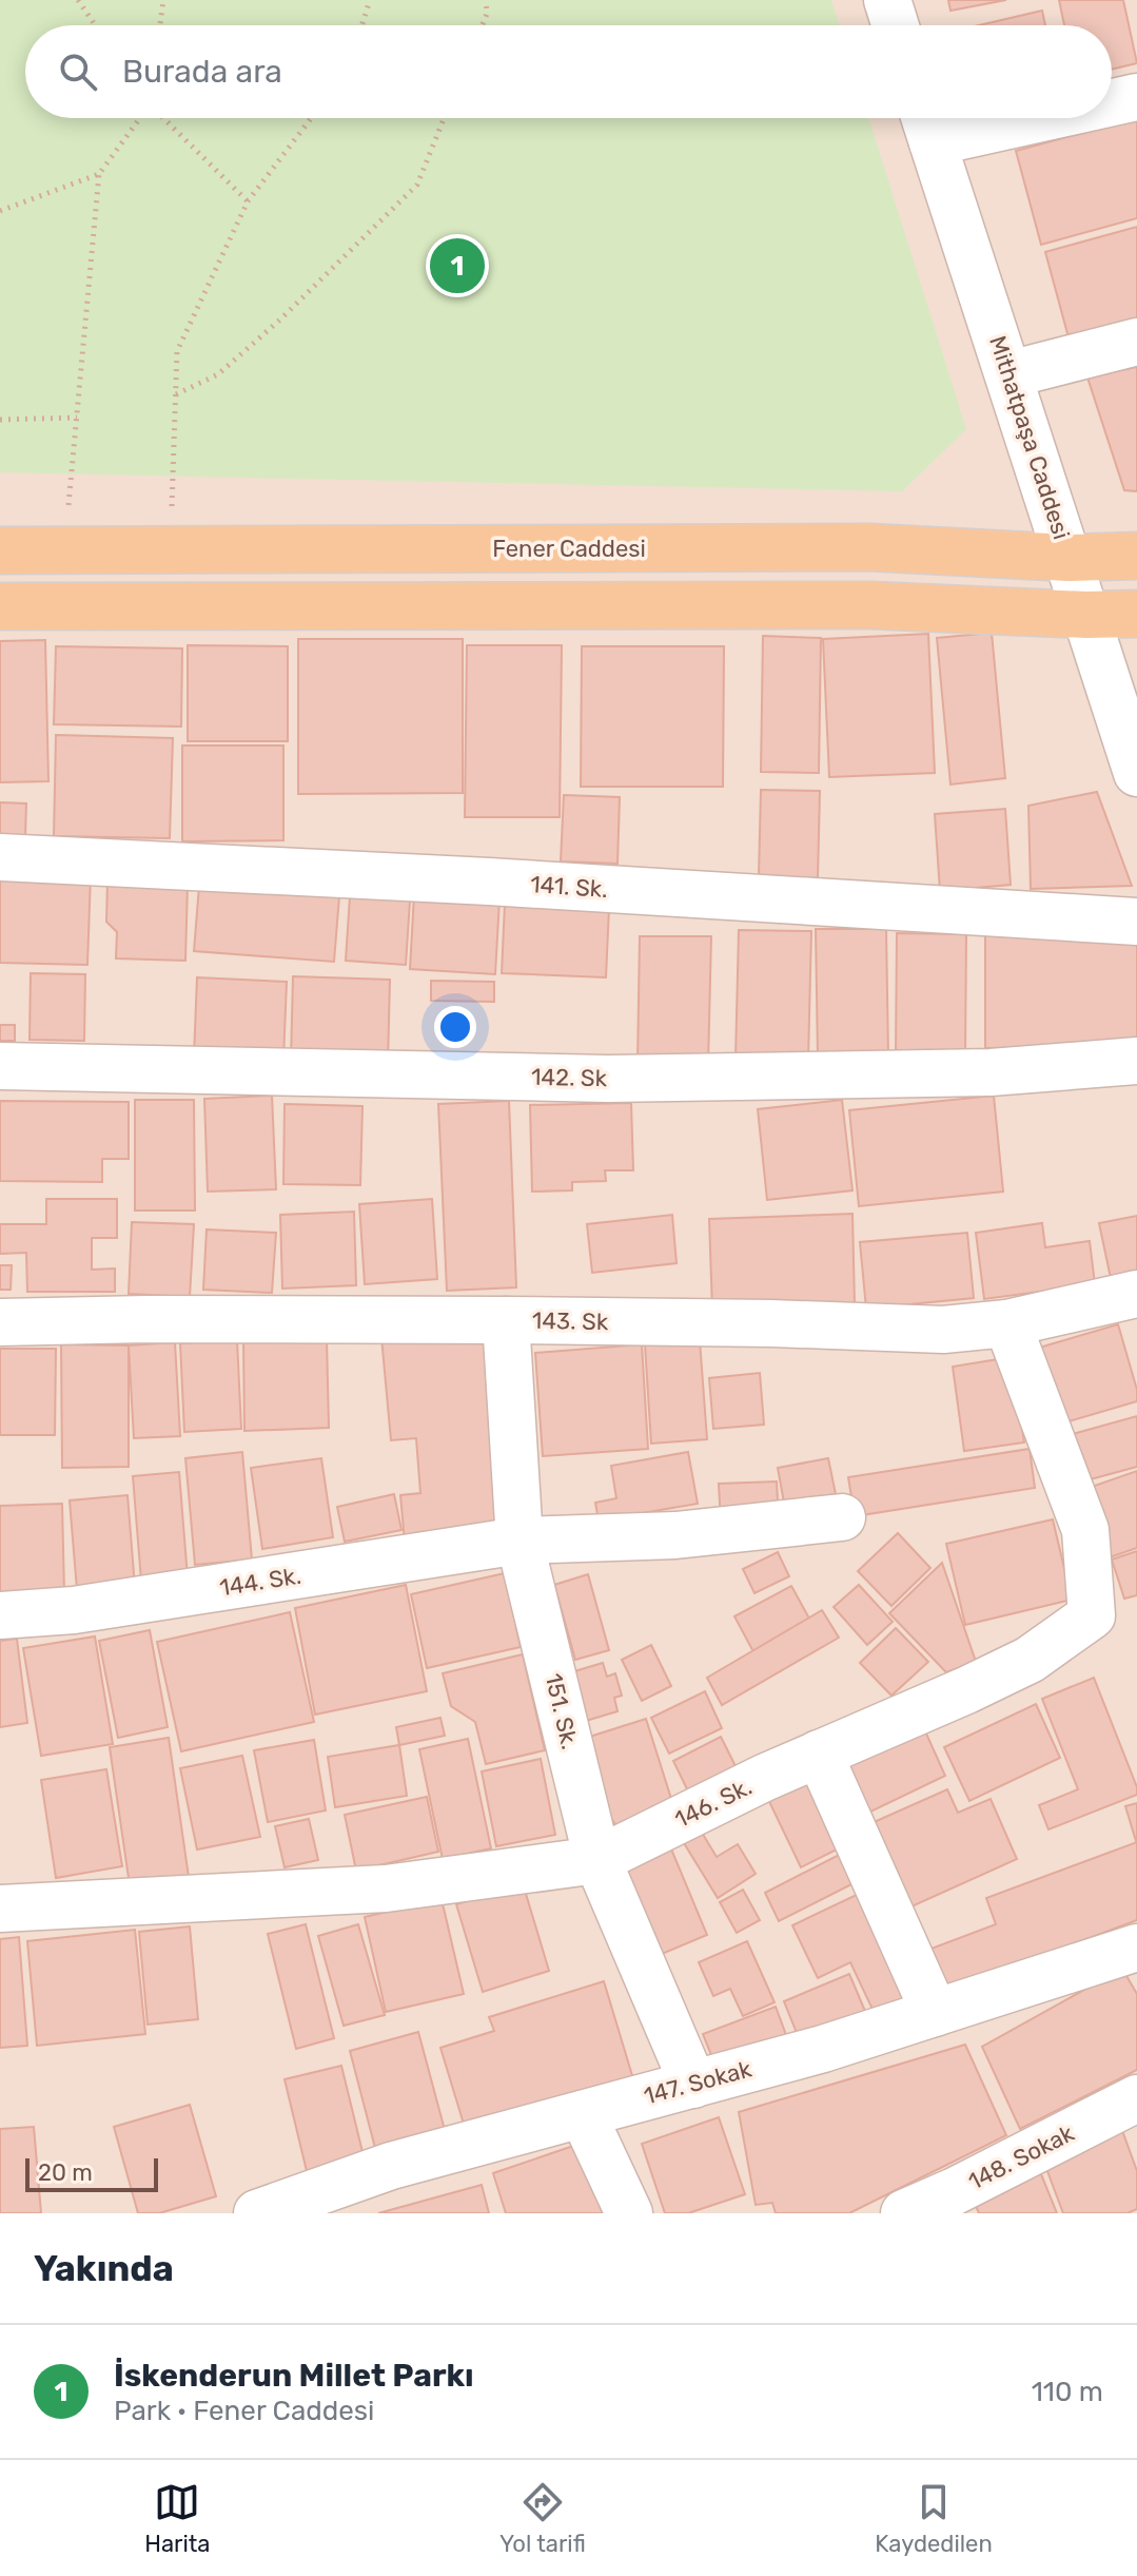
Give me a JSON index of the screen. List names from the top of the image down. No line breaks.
{"streets":{"main road":["Fener Caddesi"],"street":["Mithatpaşa Caddesi","141. Sk.","142. Sk","143. Sk","144. Sk.","151. Sk.","146. Sk.","147. Sokak","148. Sokak"]},"crossings":[["Mithatpaşa Caddesi","Fener Caddesi"],["143. Sk","151. Sk."],["143. Sk","146. Sk."],["144. Sk.","151. Sk."],["151. Sk.","146. Sk."],["151. Sk.","147. Sokak"]],"scale_bar":"20 m","page":{"search":"Burada ara","pins":"1","scale":"20 m","heading":"Yakında","list":[{"mark":"1","name":"İskenderun Millet Parkı","note":"Park · Fener Caddesi","value":"110 m"}],"nav":["Harita","Yol tarifi","Kaydedilen"]}}
